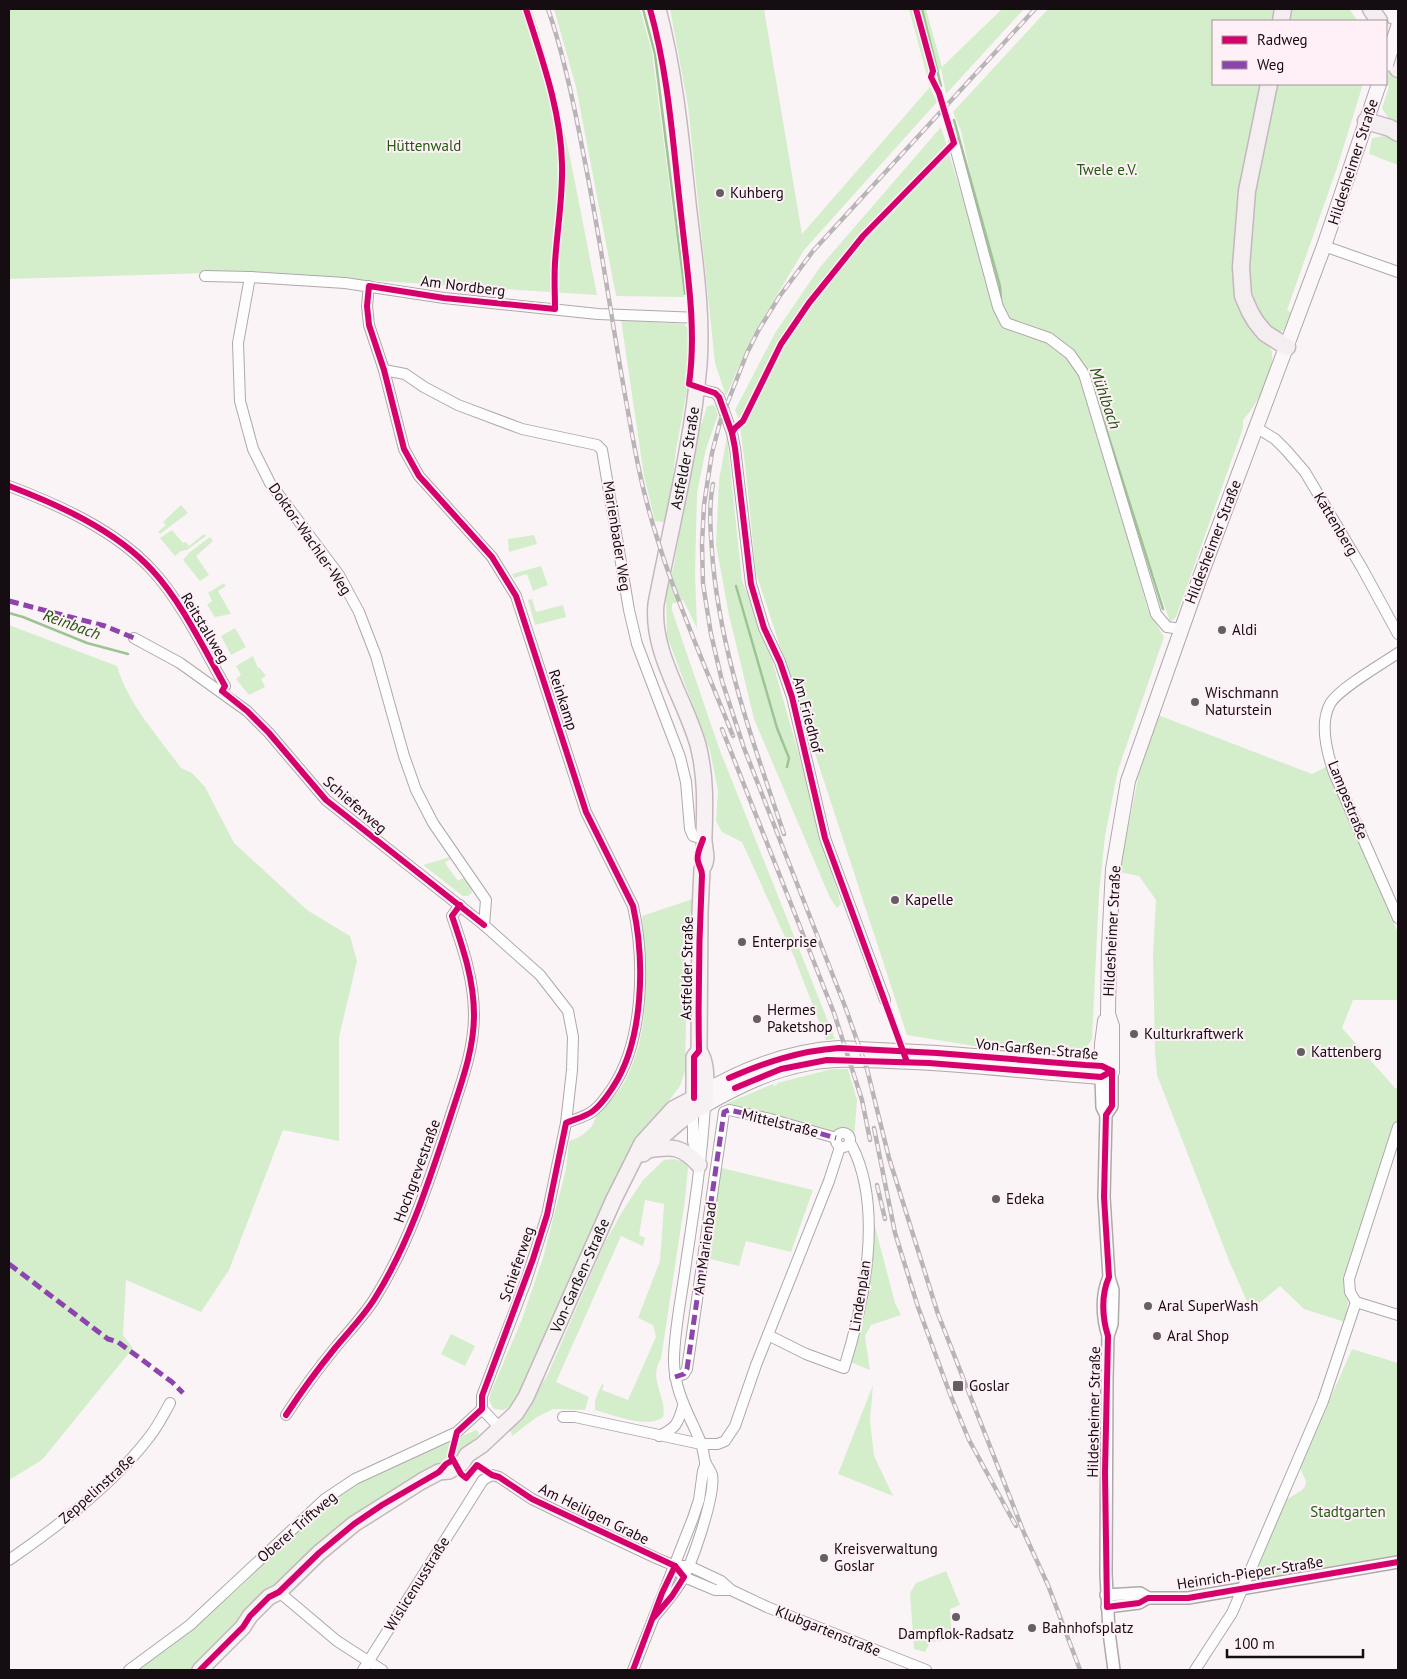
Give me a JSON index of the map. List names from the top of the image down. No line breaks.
{"streets":{"main road":["Hildesheimer Straße","Astfelder Straße","Von-Garßen-Straße"],"street":["Am Nordberg","Kattenberg","Marienbader Weg","Doktor-Wachler-Weg","Reitstallweg","Reinkamp","Am Friedhof","Lampestraße","Schieferweg","Mittelstraße","Hochgrevestraße","Am Marienbad","Lindenplan","Zeppelinstraße","Am Heiligen Grabe","Oberer Triftweg","Heinrich-Pieper-Straße","Wislicenusstraße","Klubgartenstraße"]},"crossings":[["Hildesheimer Straße","Kattenberg"],["Hildesheimer Straße","Von-Garßen-Straße"],["Hildesheimer Straße","Heinrich-Pieper-Straße"],["Am Nordberg","Astfelder Straße"],["Am Nordberg","Doktor-Wachler-Weg"],["Am Nordberg","Reinkamp"],["Astfelder Straße","Marienbader Weg"],["Astfelder Straße","Am Friedhof"],["Astfelder Straße","Von-Garßen-Straße"],["Astfelder Straße","Am Marienbad"],["Astfelder Straße","Am Heiligen Grabe"],["Astfelder Straße","Klubgartenstraße"],["Marienbader Weg","Reinkamp"],["Doktor-Wachler-Weg","Schieferweg"],["Reitstallweg","Schieferweg"],["Reinkamp","Schieferweg"],["Schieferweg","Hochgrevestraße"],["Schieferweg","Oberer Triftweg"],["Mittelstraße","Am Marienbad"],["Mittelstraße","Lindenplan"],["Am Heiligen Grabe","Wislicenusstraße"],["Am Heiligen Grabe","Klubgartenstraße"]],"water":["Mühlbach","Reinbach"],"parks":["Hüttenwald","Twele e.V.","Stadtgarten"],"places":{"other":["Kuhberg","Aldi","Wischmann Naturstein","Kapelle","Enterprise","Hermes Paketshop","Kulturkraftwerk","Kattenberg","Edeka","Aral SuperWash","Aral Shop","Kreisverwaltung Goslar","Dampflok-Radsatz","Bahnhofsplatz"],"transit":["Goslar"]},"legend":["Radweg","Weg"],"scale_bar":"100 m"}
